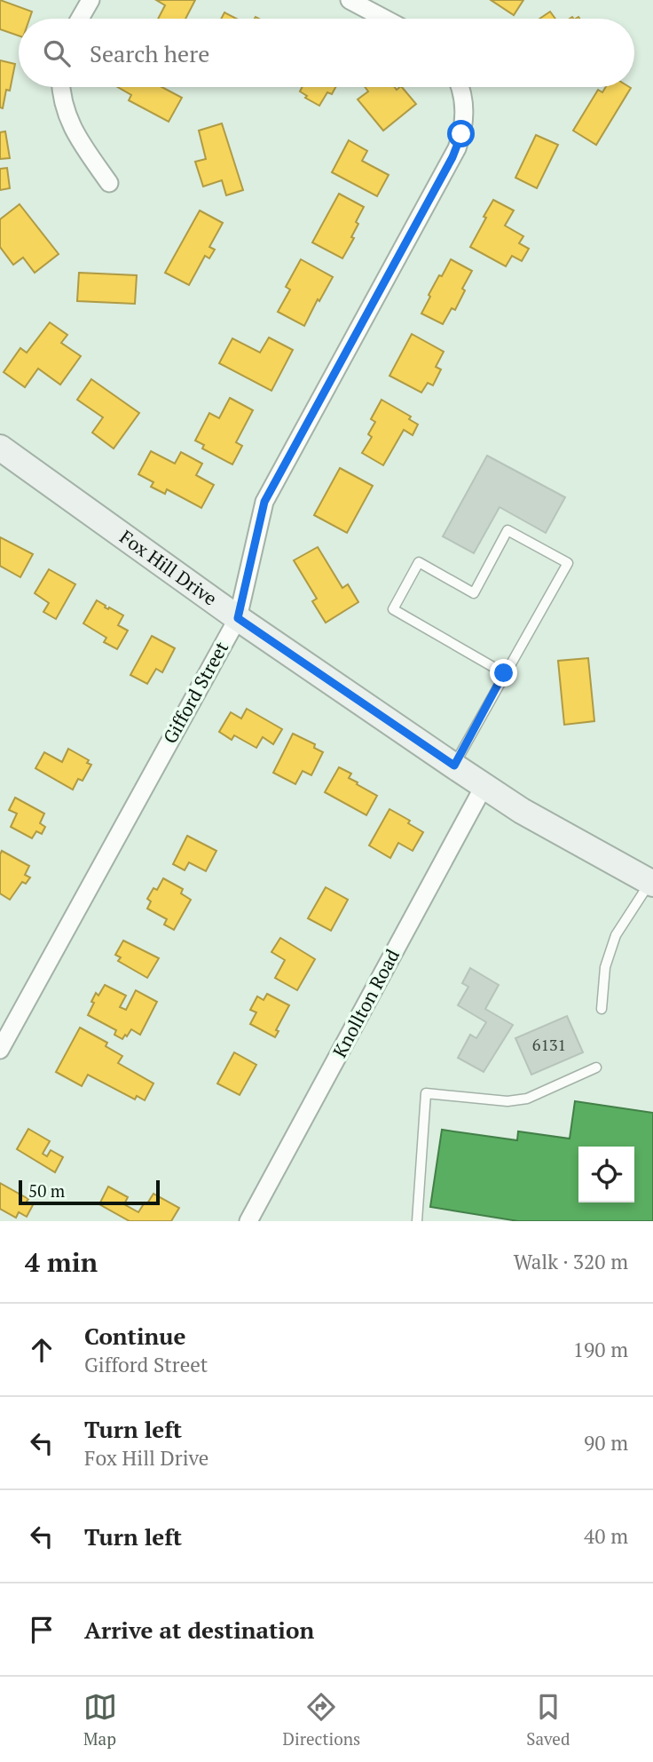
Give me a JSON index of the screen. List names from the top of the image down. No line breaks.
{"streets":{"street":["Fox Hill Drive","Gifford Street","Knollton Road"]},"crossings":[["Fox Hill Drive","Gifford Street"],["Fox Hill Drive","Knollton Road"]],"house_numbers":["6131"],"scale_bar":"50 m","page":{"search":"Search here","scale":"50 m","heading":["4 min","Walk · 320 m"],"list":[["Continue","Gifford Street","190 m"],["Turn left","Fox Hill Drive","90 m"],["Turn left","40 m"],"Arrive at destination"],"nav":["Map","Directions","Saved"]}}
